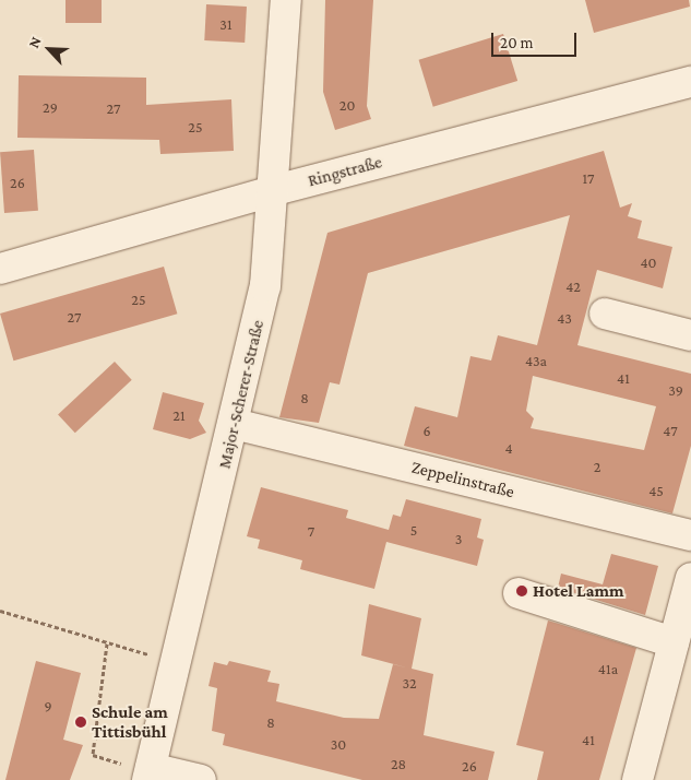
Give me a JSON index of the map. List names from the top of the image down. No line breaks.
{"streets":{"street":["Ringstraße","Major-Scherer-Straße","Zeppelinstraße"]},"crossings":[["Ringstraße","Major-Scherer-Straße"],["Major-Scherer-Straße","Zeppelinstraße"]],"places":["Hotel Lamm","Schule am Tittisbühl"],"house_numbers":["31","20","29","27","25","17","26","40","42","25","27","43","43a","41","39","8","21","6","47","4","2","45","5","7","3","41a","32","9","8","41","30","28","26"],"scale_bar":"20 m","north":"top left"}
